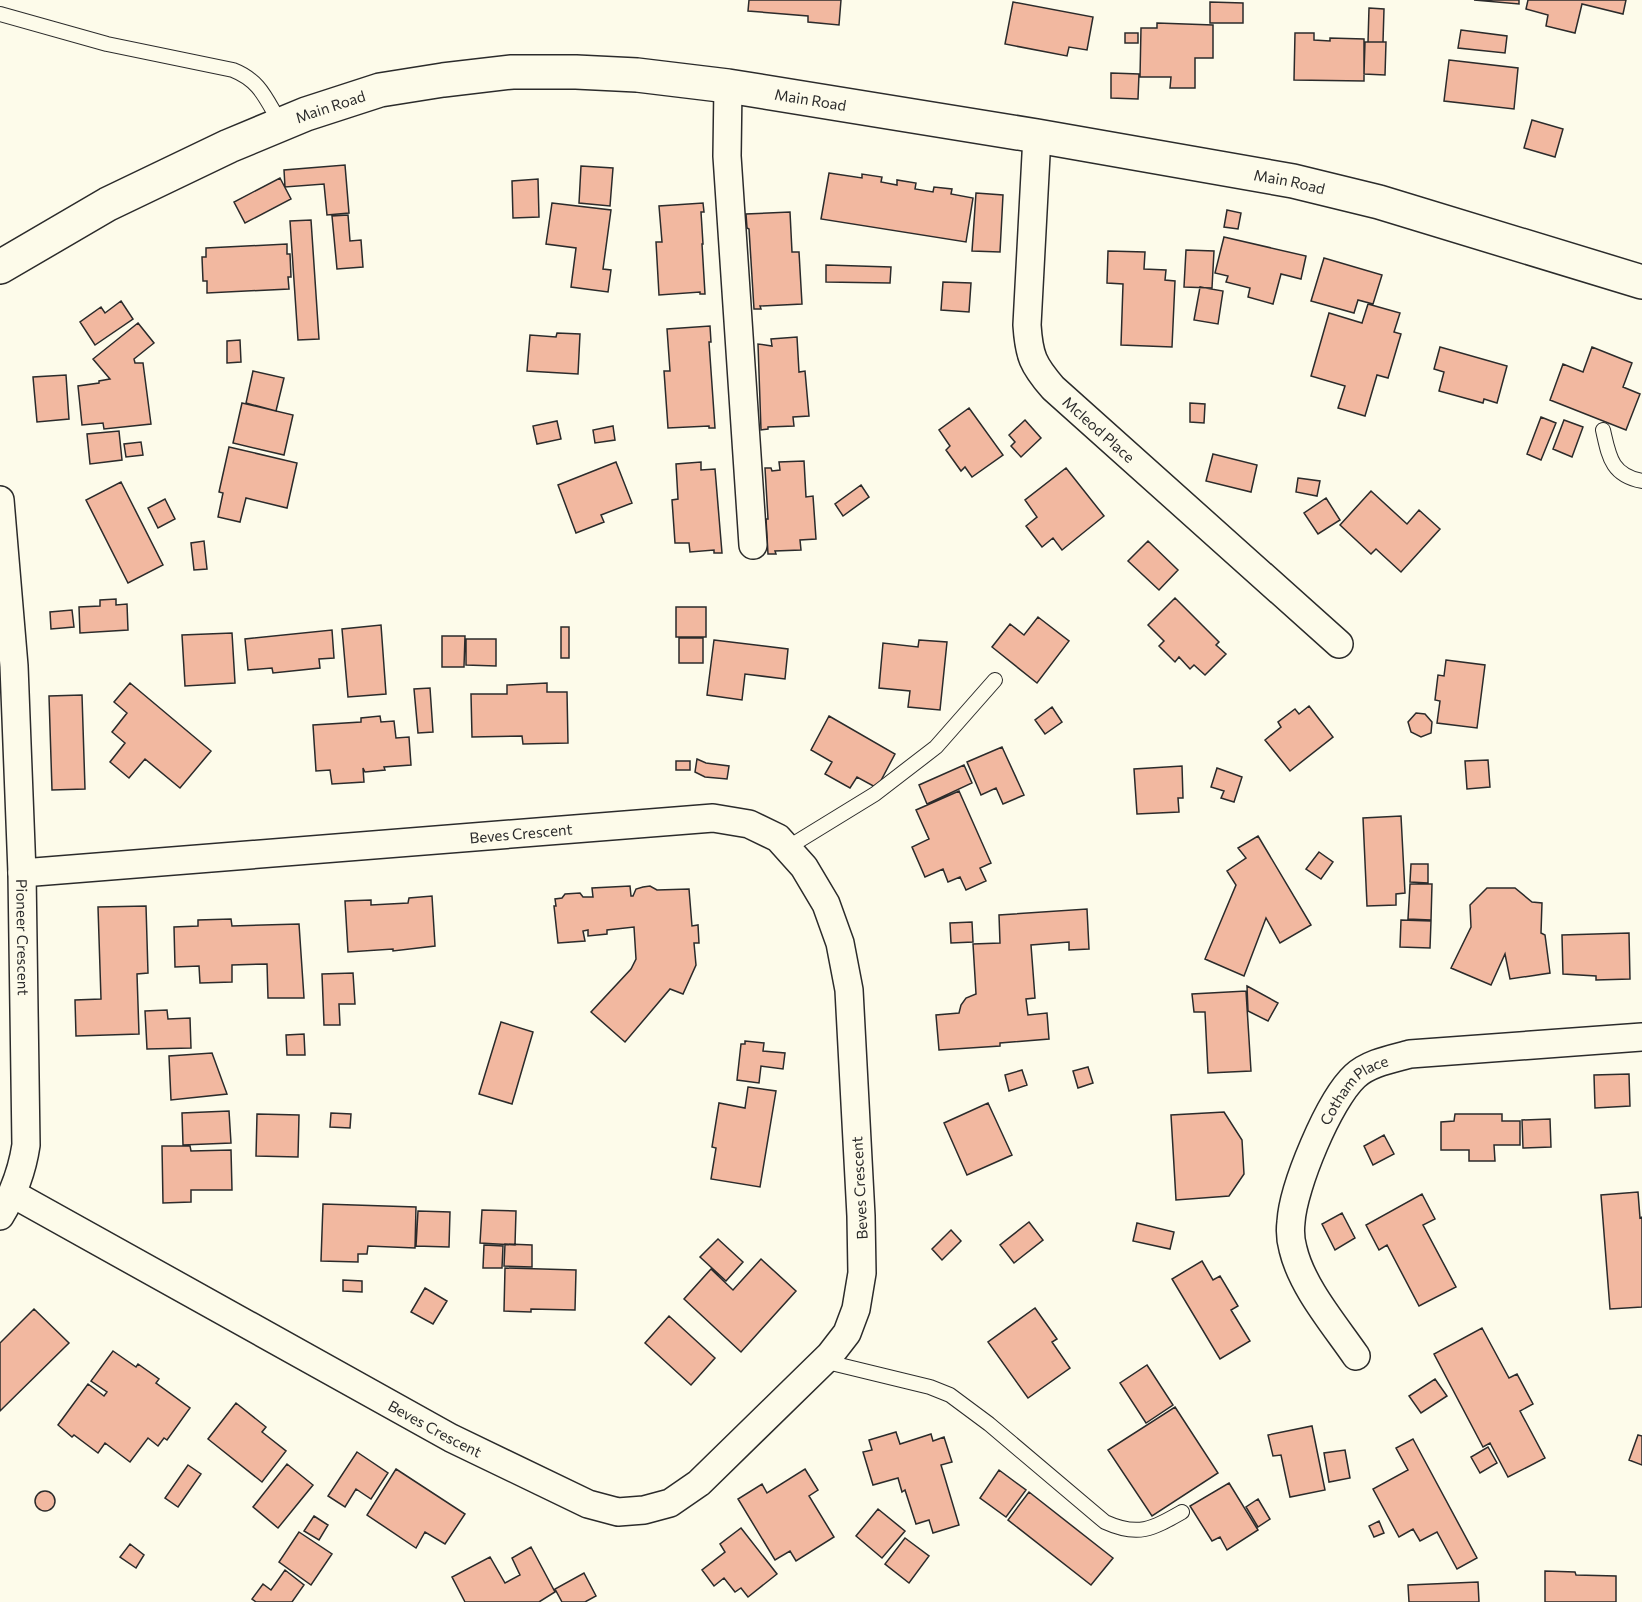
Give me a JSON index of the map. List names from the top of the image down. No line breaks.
{"streets":{"main road":["Main Road"],"street":["Mcleod Place","Beves Crescent","Pioneer Crescent","Cotham Place"]},"crossings":[["Main Road","Mcleod Place"],["Beves Crescent","Pioneer Crescent"]]}
